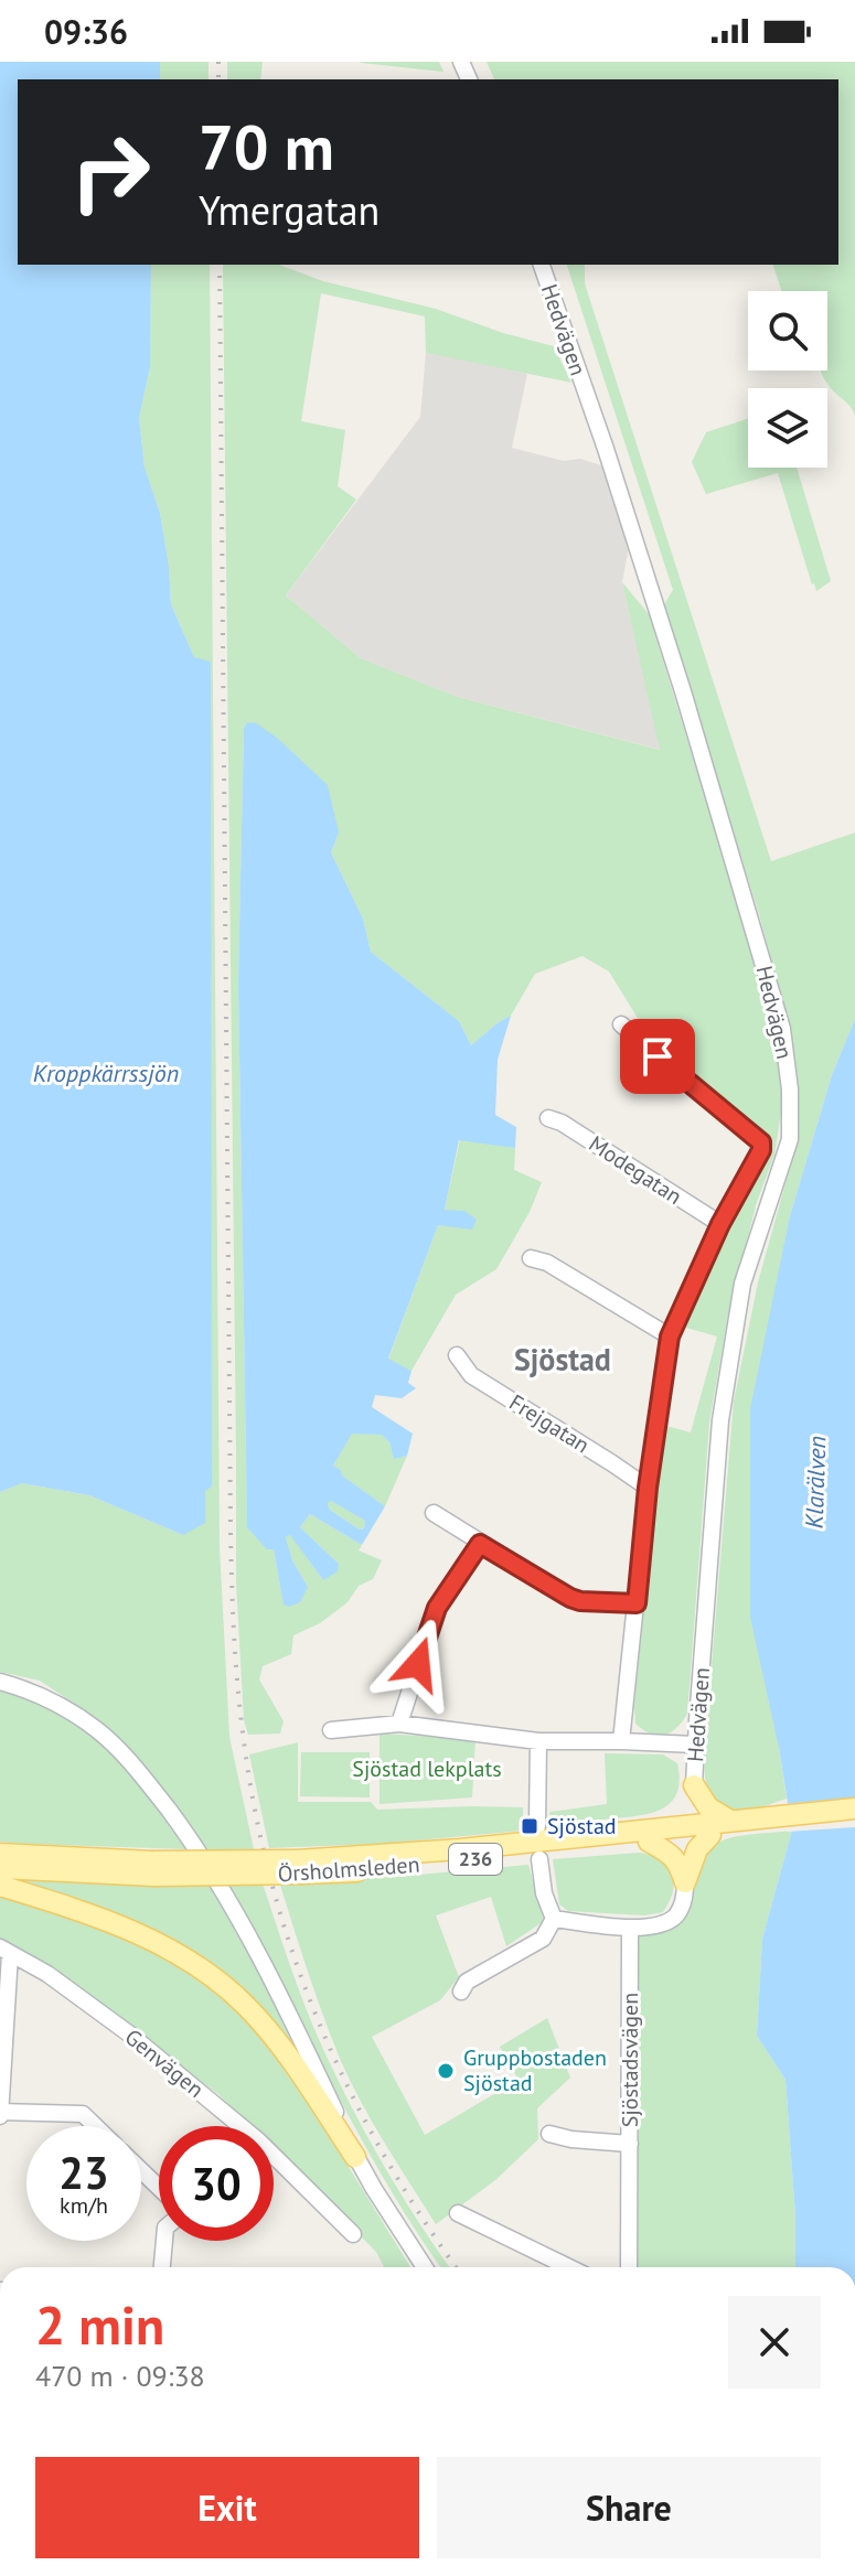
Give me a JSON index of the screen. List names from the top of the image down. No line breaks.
{"streets":{"main road":["236","Örsholmsleden"],"street":["Hedvägen","Modegatan","Frejgatan","Sjöstadsvägen","Genvägen"]},"districts":["Sjöstad"],"water":["Kroppkärrssjön","Klarälven"],"parks":["Sjöstad lekplats"],"places":{"transit":["Sjöstad"],"other":["Gruppbostaden Sjöstad"]},"page":{"status":"09:36","turn":["70 m","Ymergatan"],"speed":"23 km/h","limit":"30","heading":["2 min","470 m · 09:38"],"buttons":["Exit","Share"]}}
